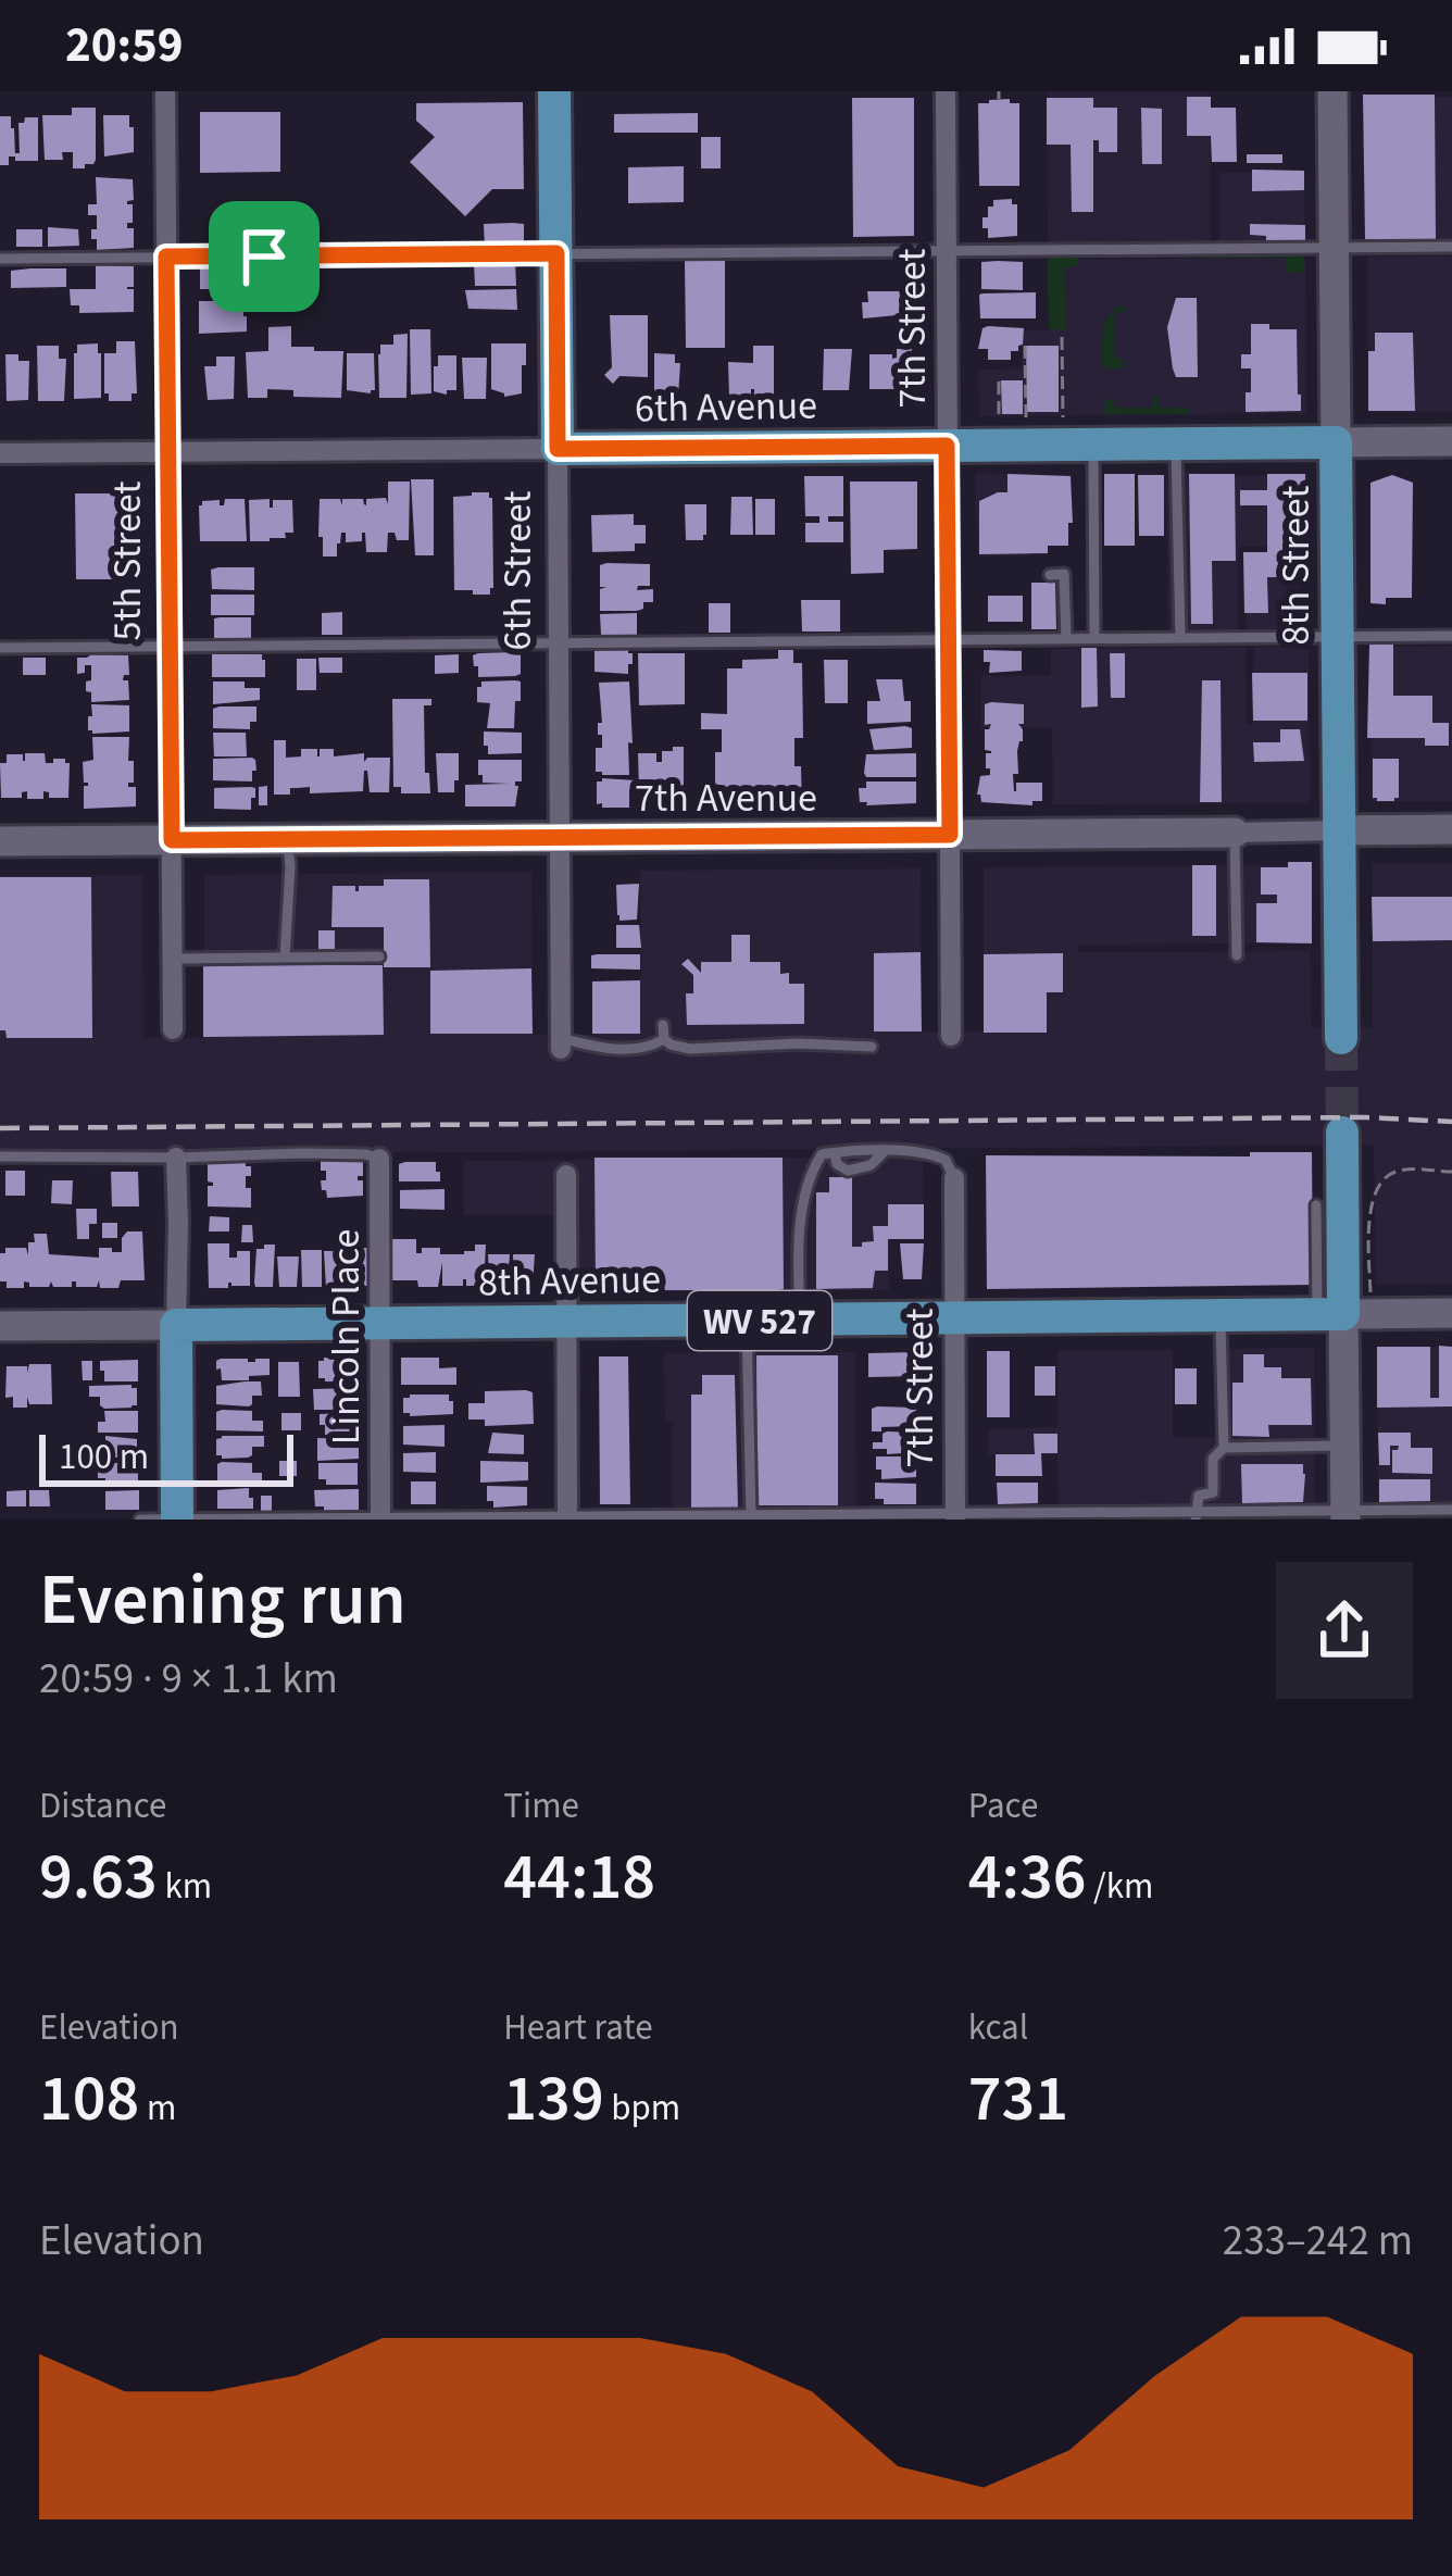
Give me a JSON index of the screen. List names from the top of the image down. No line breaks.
{"streets":{"main road":["6th Avenue","8th Street","6th Street","8th Avenue","WV 527"],"street":["7th Street","5th Street","7th Avenue","Lincoln Place"]},"crossings":[["7th Street","6th Avenue"],["7th Street","7th Avenue"],["7th Street","8th Avenue"],["6th Avenue","5th Street"],["6th Avenue","8th Street"],["6th Avenue","6th Street"],["5th Street","7th Avenue"],["8th Street","7th Avenue"],["6th Street","7th Avenue"],["8th Avenue","Lincoln Place"]],"scale_bar":"100 m","page":{"status":"20:59","scale":"100 m","heading":["Evening run","20:59 · 9 × 1.1 km"],"stats":[["Distance","9.63 km"],["Time","44:18"],["Pace","4:36 /km"],["Elevation","108 m"],["Heart rate","139 bpm"],["kcal","731"]],"chart":["Elevation","233–242 m"]}}
